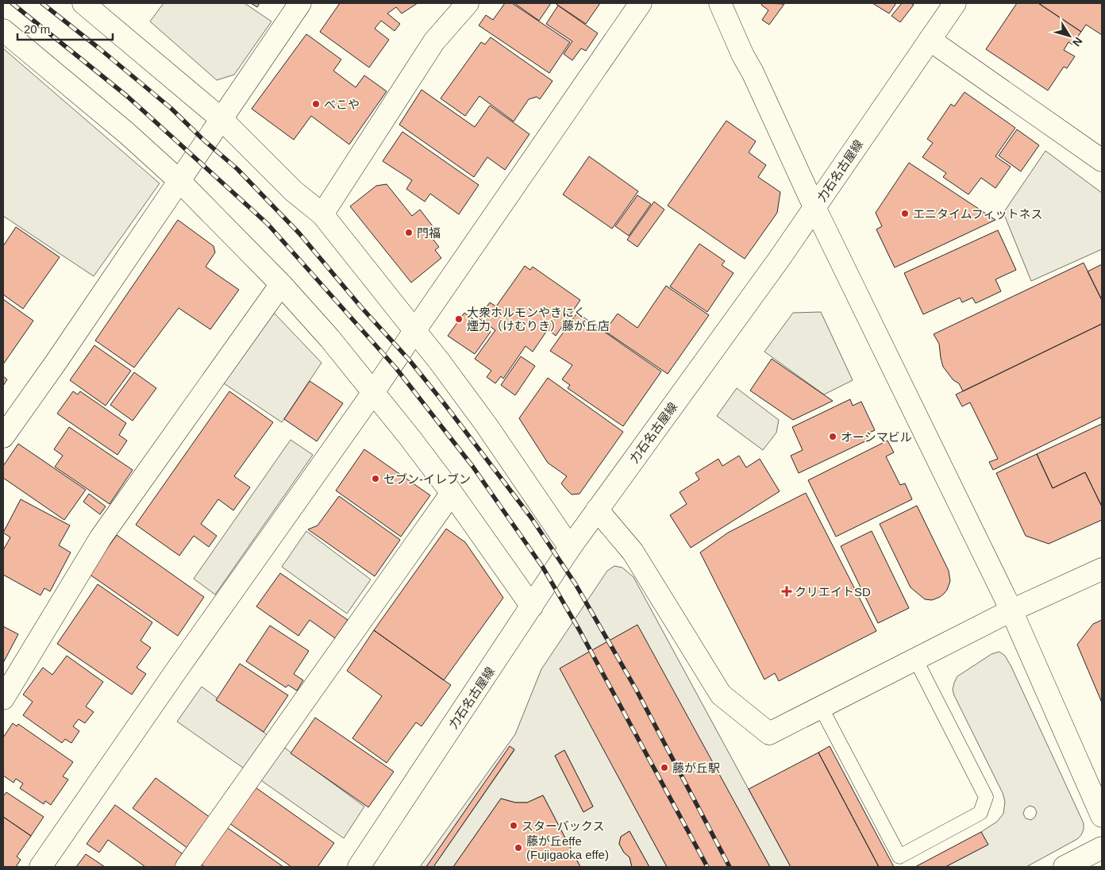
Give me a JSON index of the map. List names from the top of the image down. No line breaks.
{"streets":{"street":["力石名古屋線"]},"places":{"other":["べこや","エニタイムフィットネス","門福","大衆ホルモンやきにく 煙力（けむりき）藤が丘店","オーシマビル","セブン-イレブン","藤が丘駅","スターバックス","藤が丘effe (Fujigaoka effe)"],"health":["クリエイトSD"]},"scale_bar":"20 m","north":"bottom right"}
